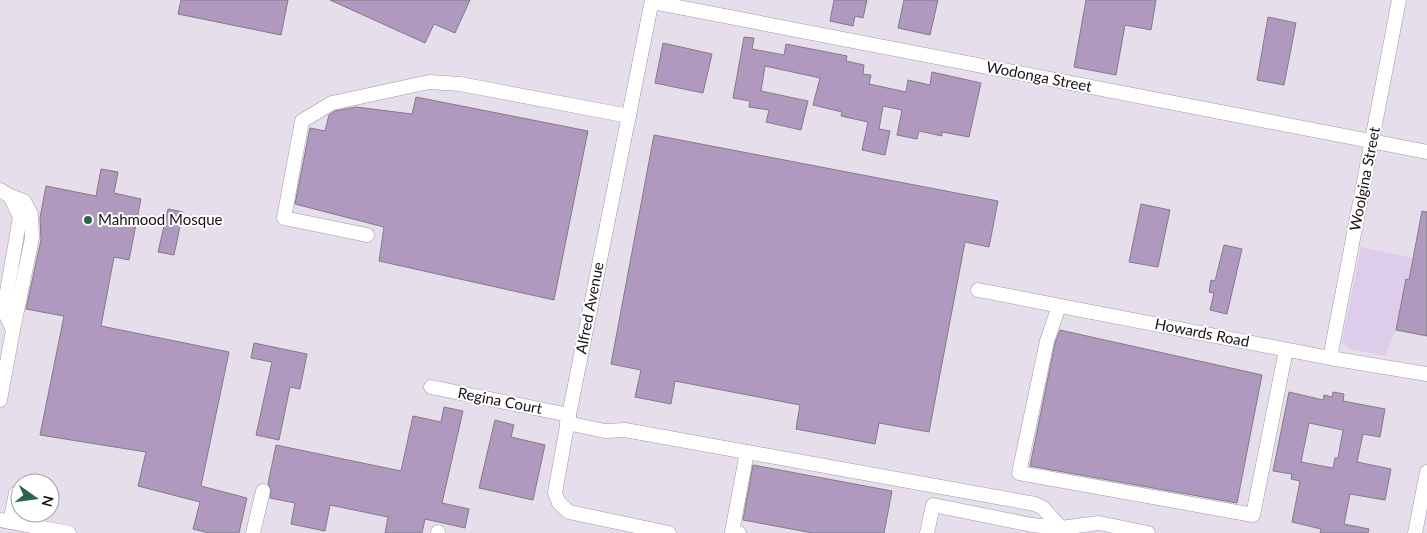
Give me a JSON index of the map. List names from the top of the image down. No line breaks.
{"streets":{"street":["Wodonga Street","Woolgina Street","Alfred Avenue","Howards Road","Regina Court"]},"crossings":[["Wodonga Street","Woolgina Street"],["Wodonga Street","Alfred Avenue"],["Woolgina Street","Howards Road"],["Alfred Avenue","Regina Court"]],"places":["Mahmood Mosque"],"north":"right"}
